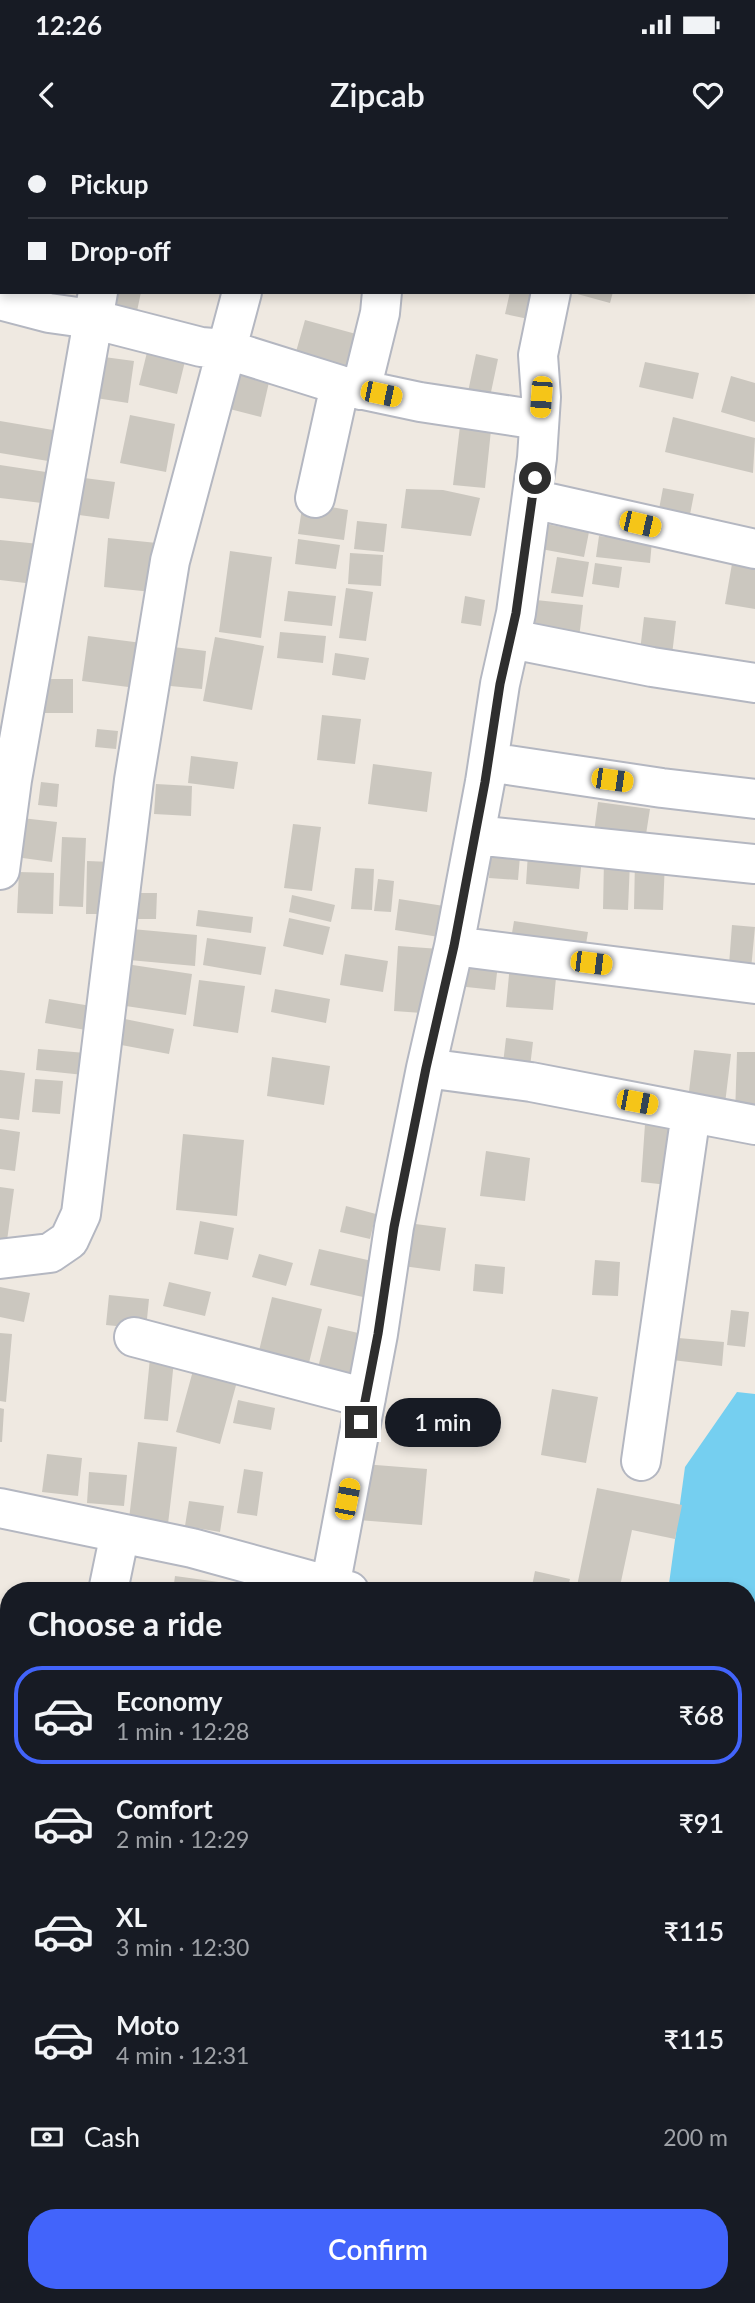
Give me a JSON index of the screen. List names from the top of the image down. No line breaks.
{"page":{"status":"12:26","header":"Zipcab","banner":["Pickup","Drop-off"],"bubble":"1 min","heading":"Choose a ride","list":[{"name":"Economy","note":"1 min · 12:28","value":"₹68"},{"name":"Comfort","note":"2 min · 12:29","value":"₹91"},{"name":"XL","note":"3 min · 12:30","value":"₹115"},{"name":"Moto","note":"4 min · 12:31","value":"₹115"}],"pay":["Cash","200 m"],"buttons":"Confirm"}}
